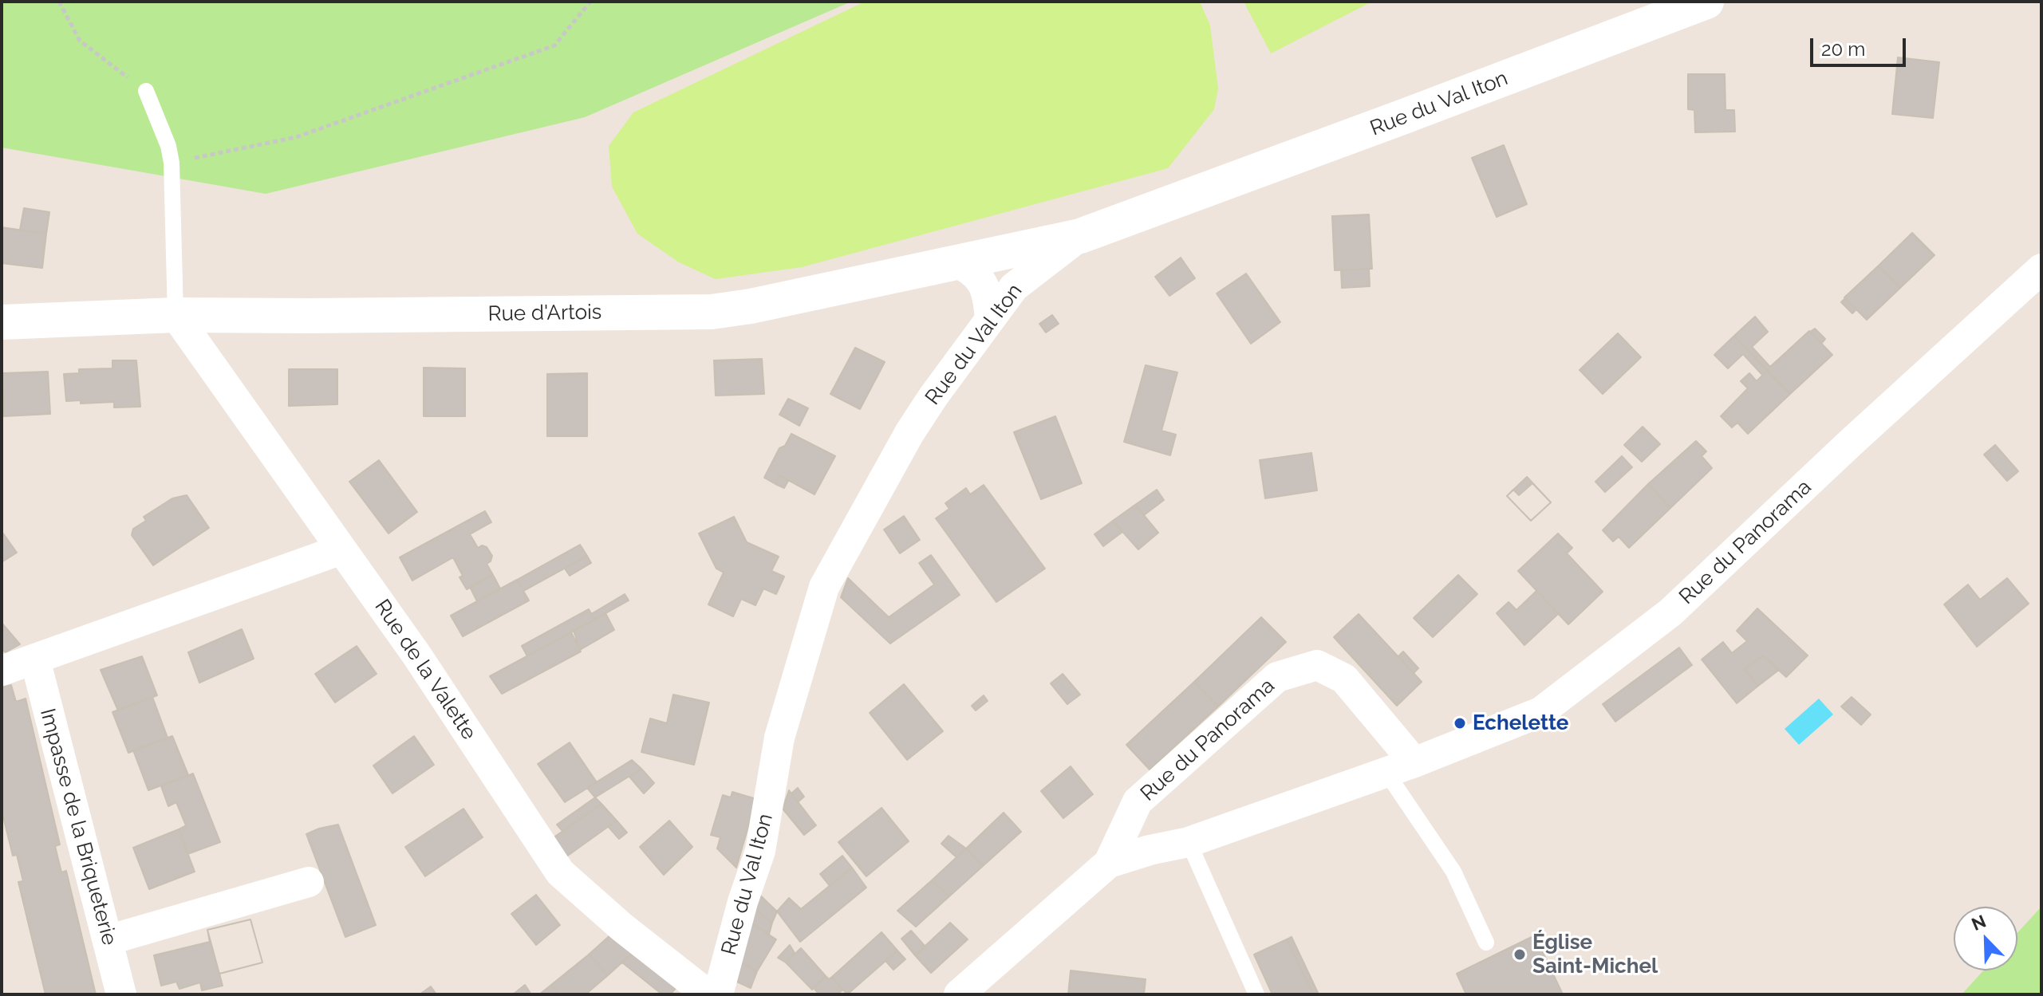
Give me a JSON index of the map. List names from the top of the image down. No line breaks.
{"streets":{"street":["Rue du Val Iton","Rue d'Artois","Rue du Panorama","Rue de la Valette","Impasse de la Briqueterie"]},"crossings":[["Rue du Val Iton","Rue d'Artois"],["Rue d'Artois","Rue de la Valette"]],"places":["Echelette","Église Saint-Michel"],"scale_bar":"20 m","north":"top left"}
